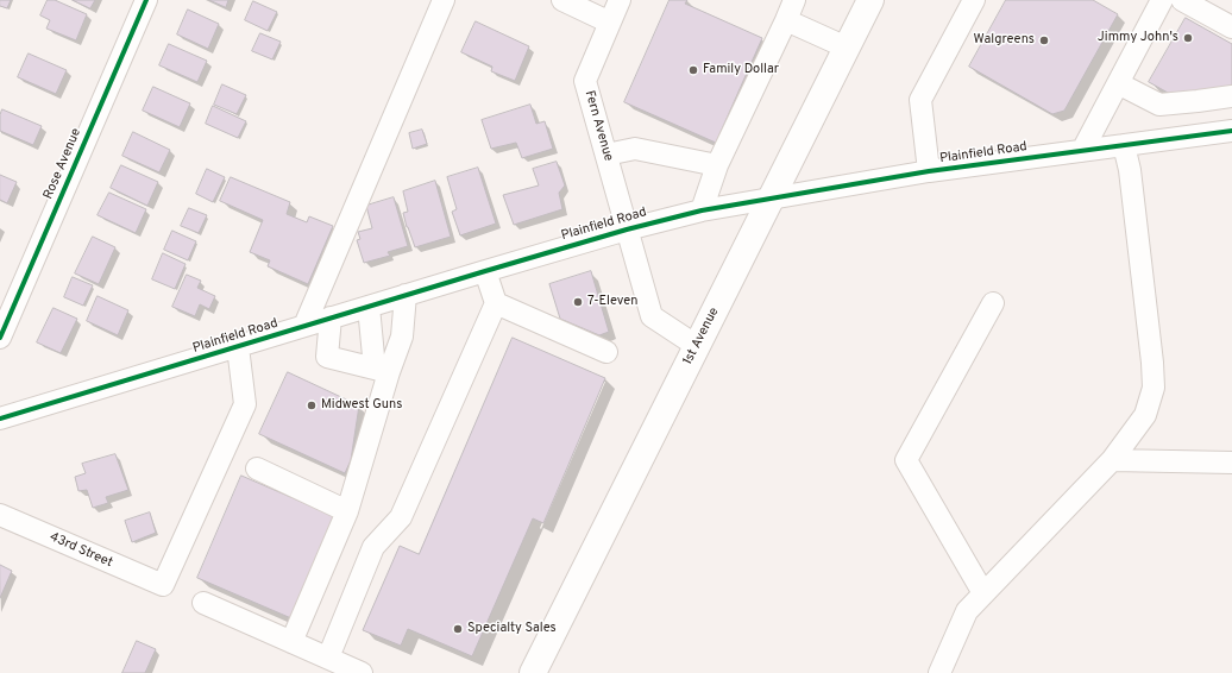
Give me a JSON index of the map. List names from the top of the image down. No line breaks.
{"streets":{"main road":["1st Avenue"],"street":["Fern Avenue","Plainfield Road","Rose Avenue","43rd Street"]},"crossings":[["Fern Avenue","Plainfield Road"],["Fern Avenue","1st Avenue"],["Plainfield Road","1st Avenue"],["Plainfield Road","43rd Street"]],"places":["Jimmy John's","Walgreens","Family Dollar","7-Eleven","Midwest Guns","Specialty Sales"]}
